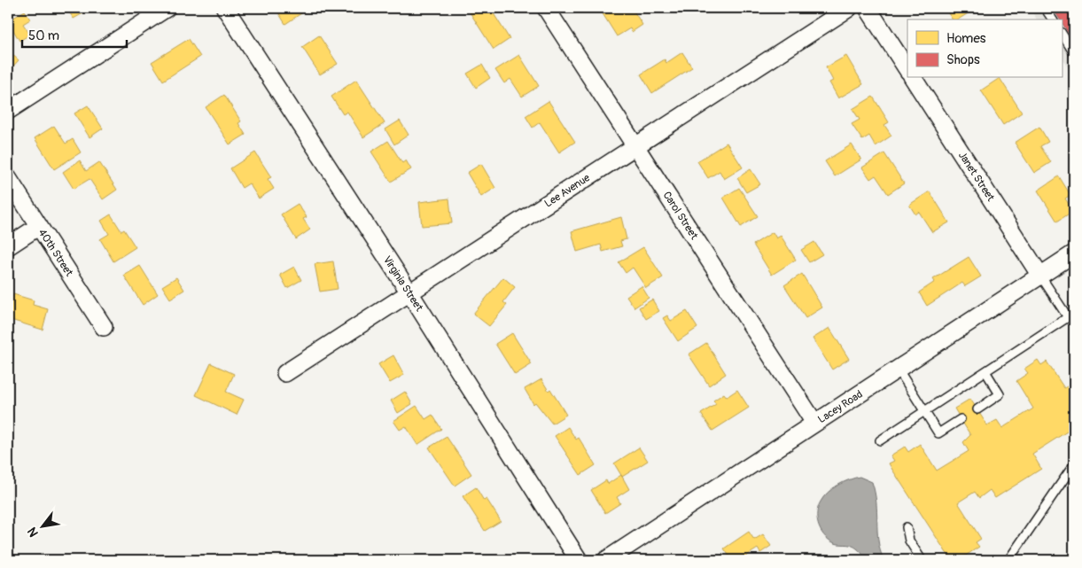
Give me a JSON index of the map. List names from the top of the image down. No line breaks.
{"streets":{"street":["Janet Street","Lee Avenue","Carol Street","40th Street","Virginia Street","Lacey Road"]},"crossings":[["Janet Street","Lacey Road"],["Lee Avenue","Carol Street"],["Lee Avenue","Virginia Street"],["Carol Street","Lacey Road"]],"legend":["Homes","Shops"],"scale_bar":"50 m","north":"bottom left"}
